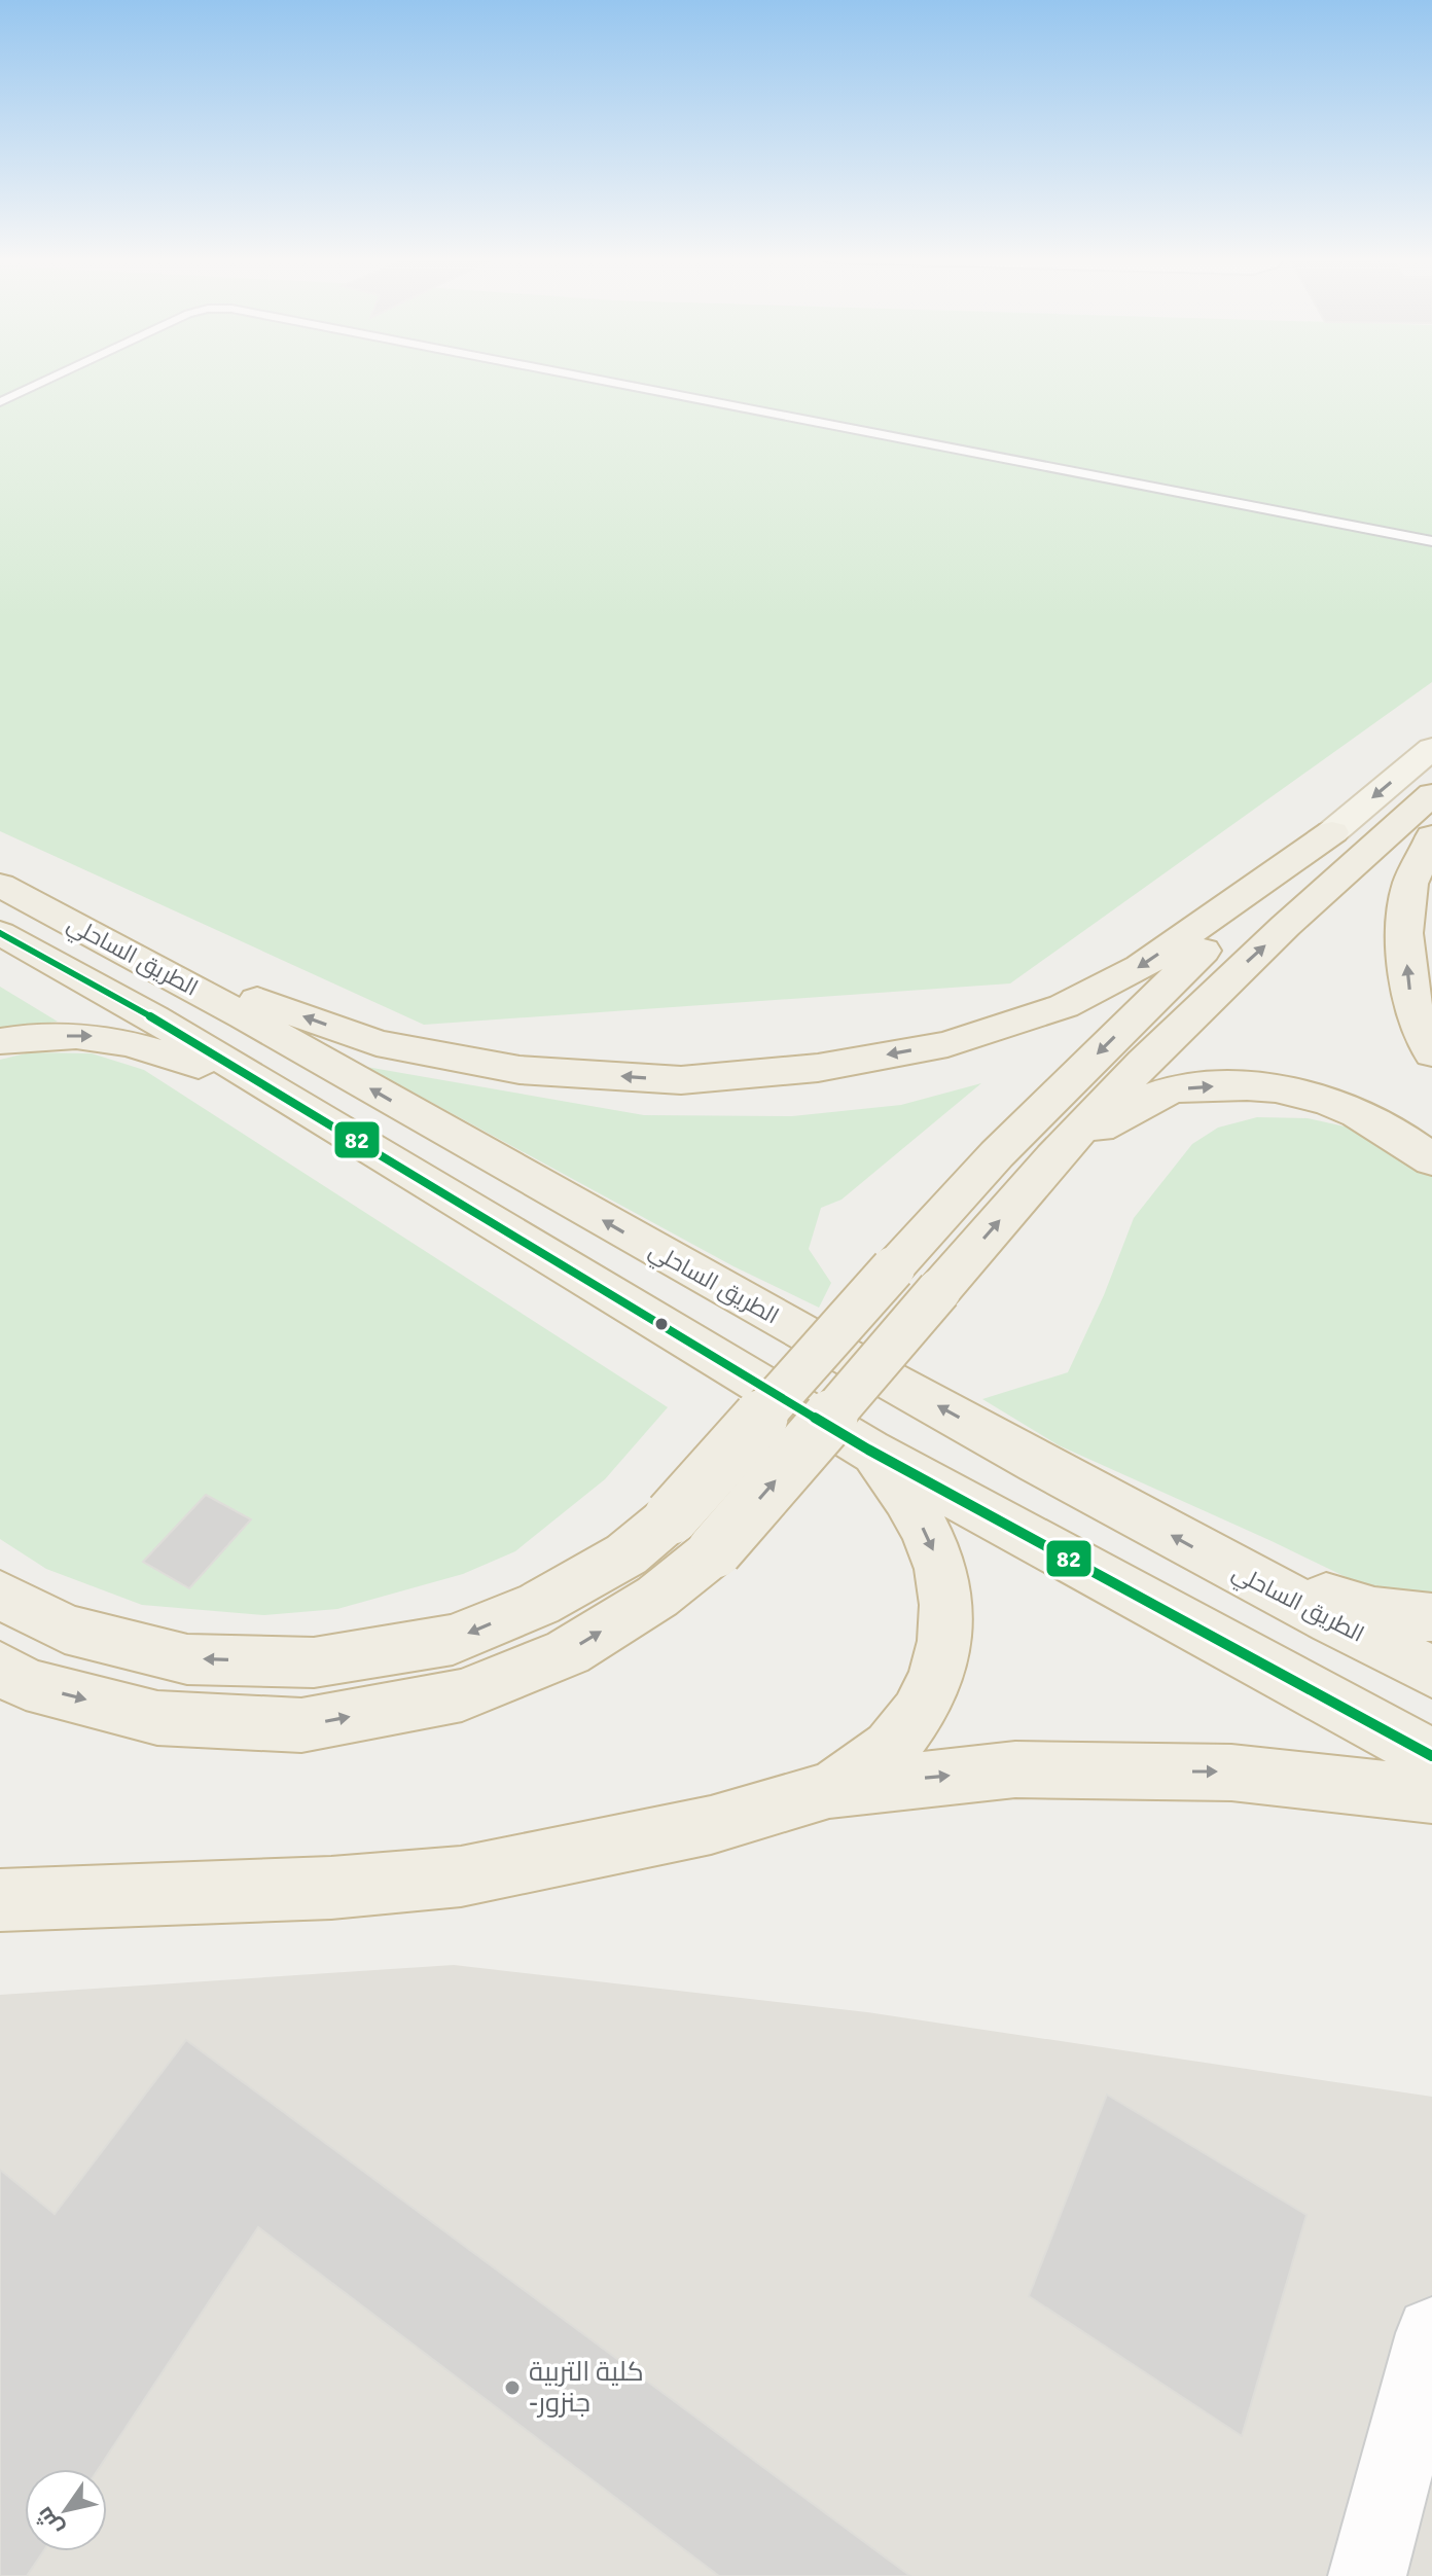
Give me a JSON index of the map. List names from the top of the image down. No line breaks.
{"streets":{"highway":["الطريق الساحلي"]},"places":["كلية التربية -جنزور"],"lines":["transit line 82"],"north":"bottom left"}
